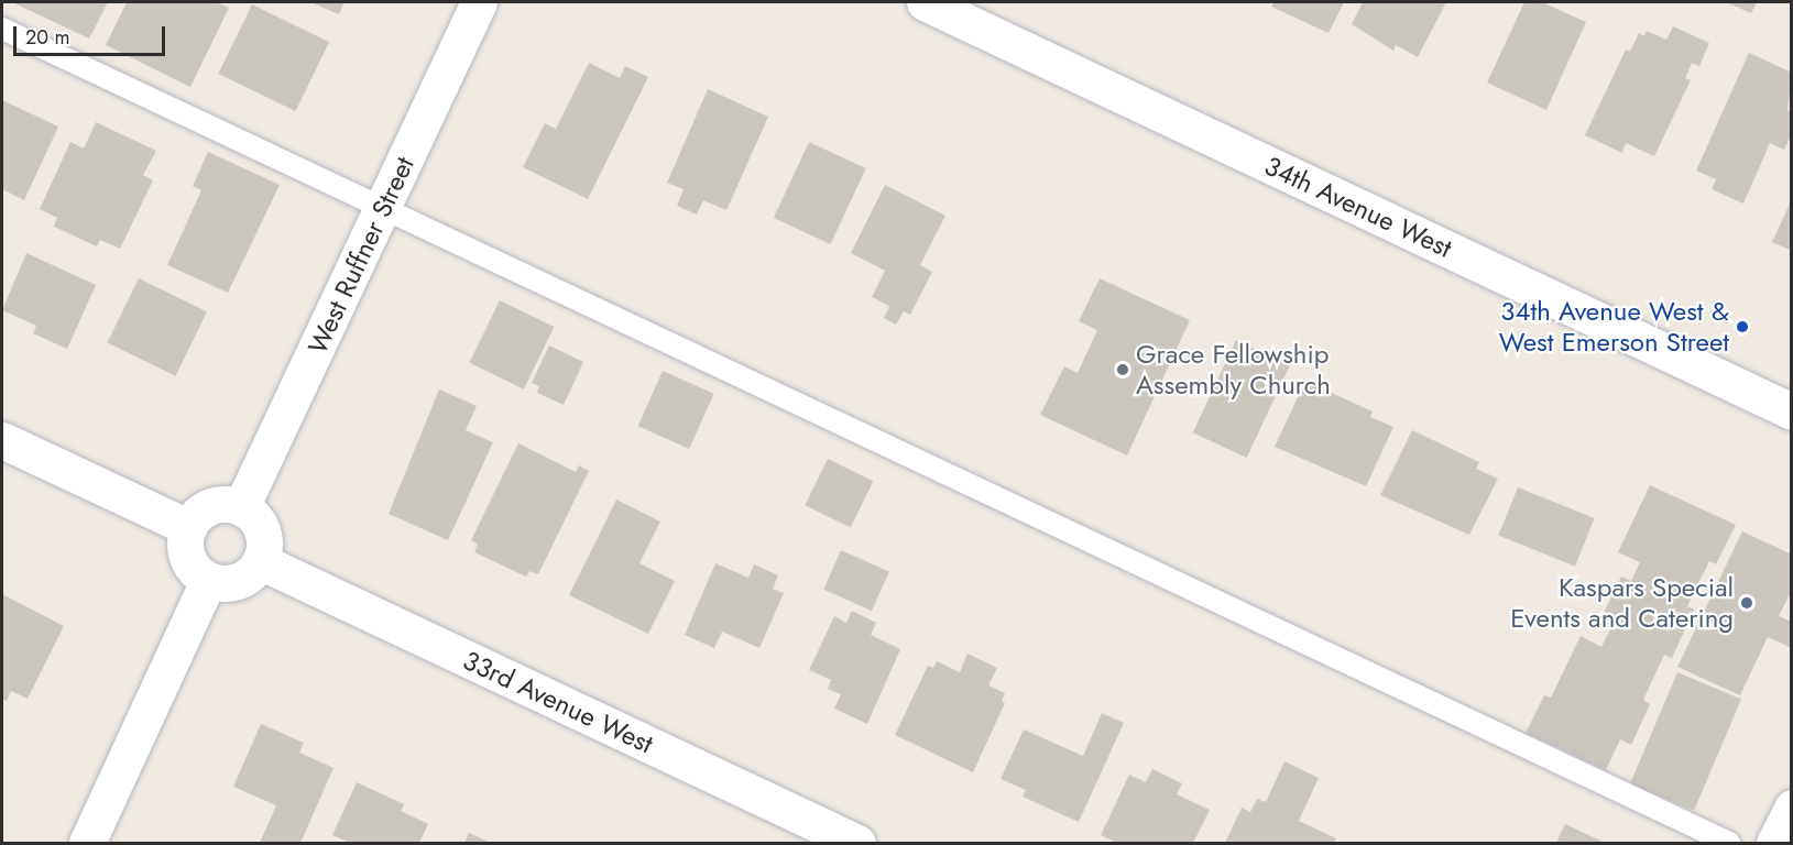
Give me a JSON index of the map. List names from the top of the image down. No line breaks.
{"streets":{"street":["34th Avenue West","West Ruffner Street","33rd Avenue West"]},"crossings":[["West Ruffner Street","33rd Avenue West"]],"places":["34th Avenue West & West Emerson Street","Grace Fellowship Assembly Church","Kaspars Special Events and Catering"],"scale_bar":"20 m"}
